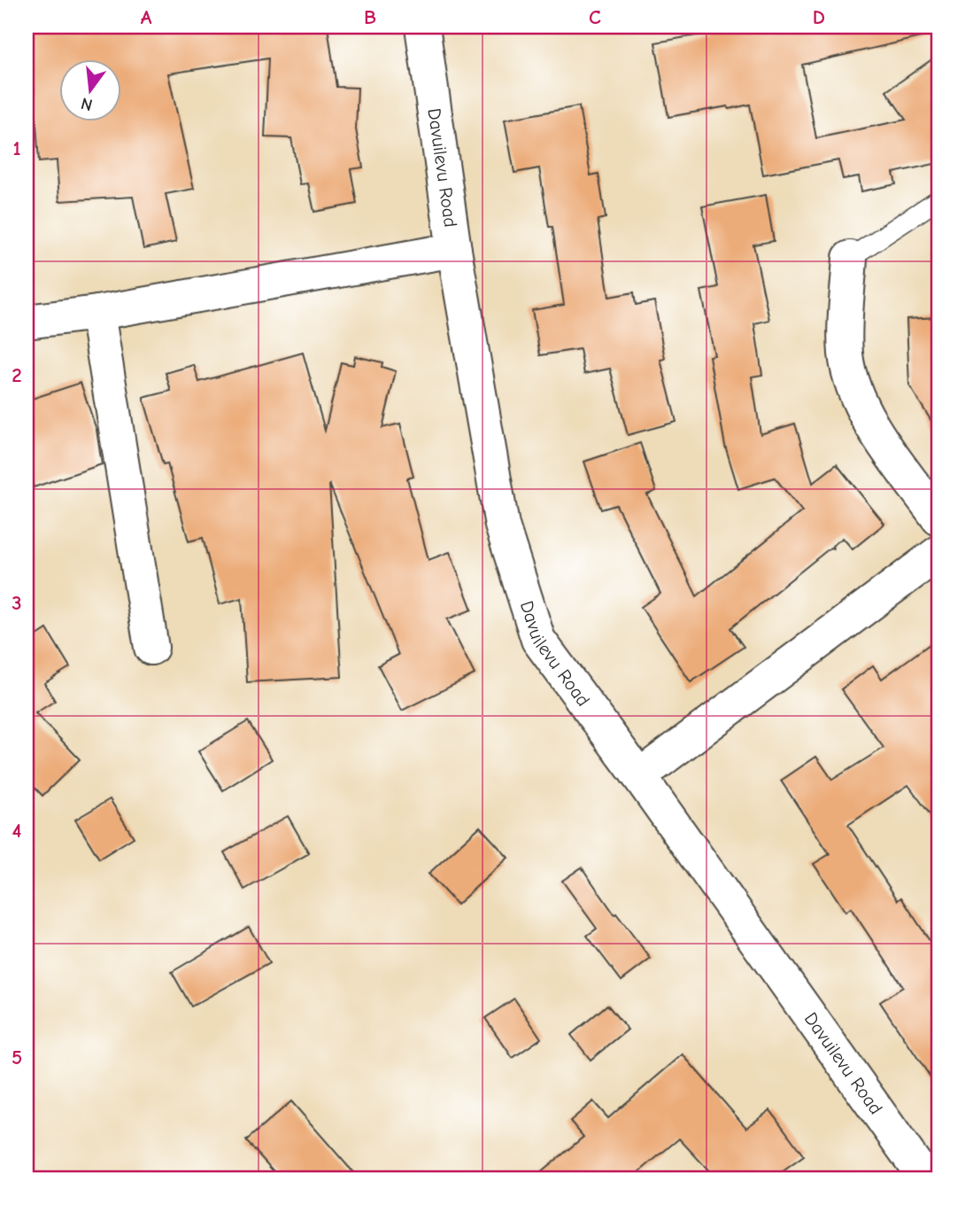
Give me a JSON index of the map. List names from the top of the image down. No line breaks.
{"streets":{"street":["Davuilevu Road"]},"north":"bottom","grid":{"columns":["A","B","C","D"],"rows":["1","2","3","4","5"]}}
